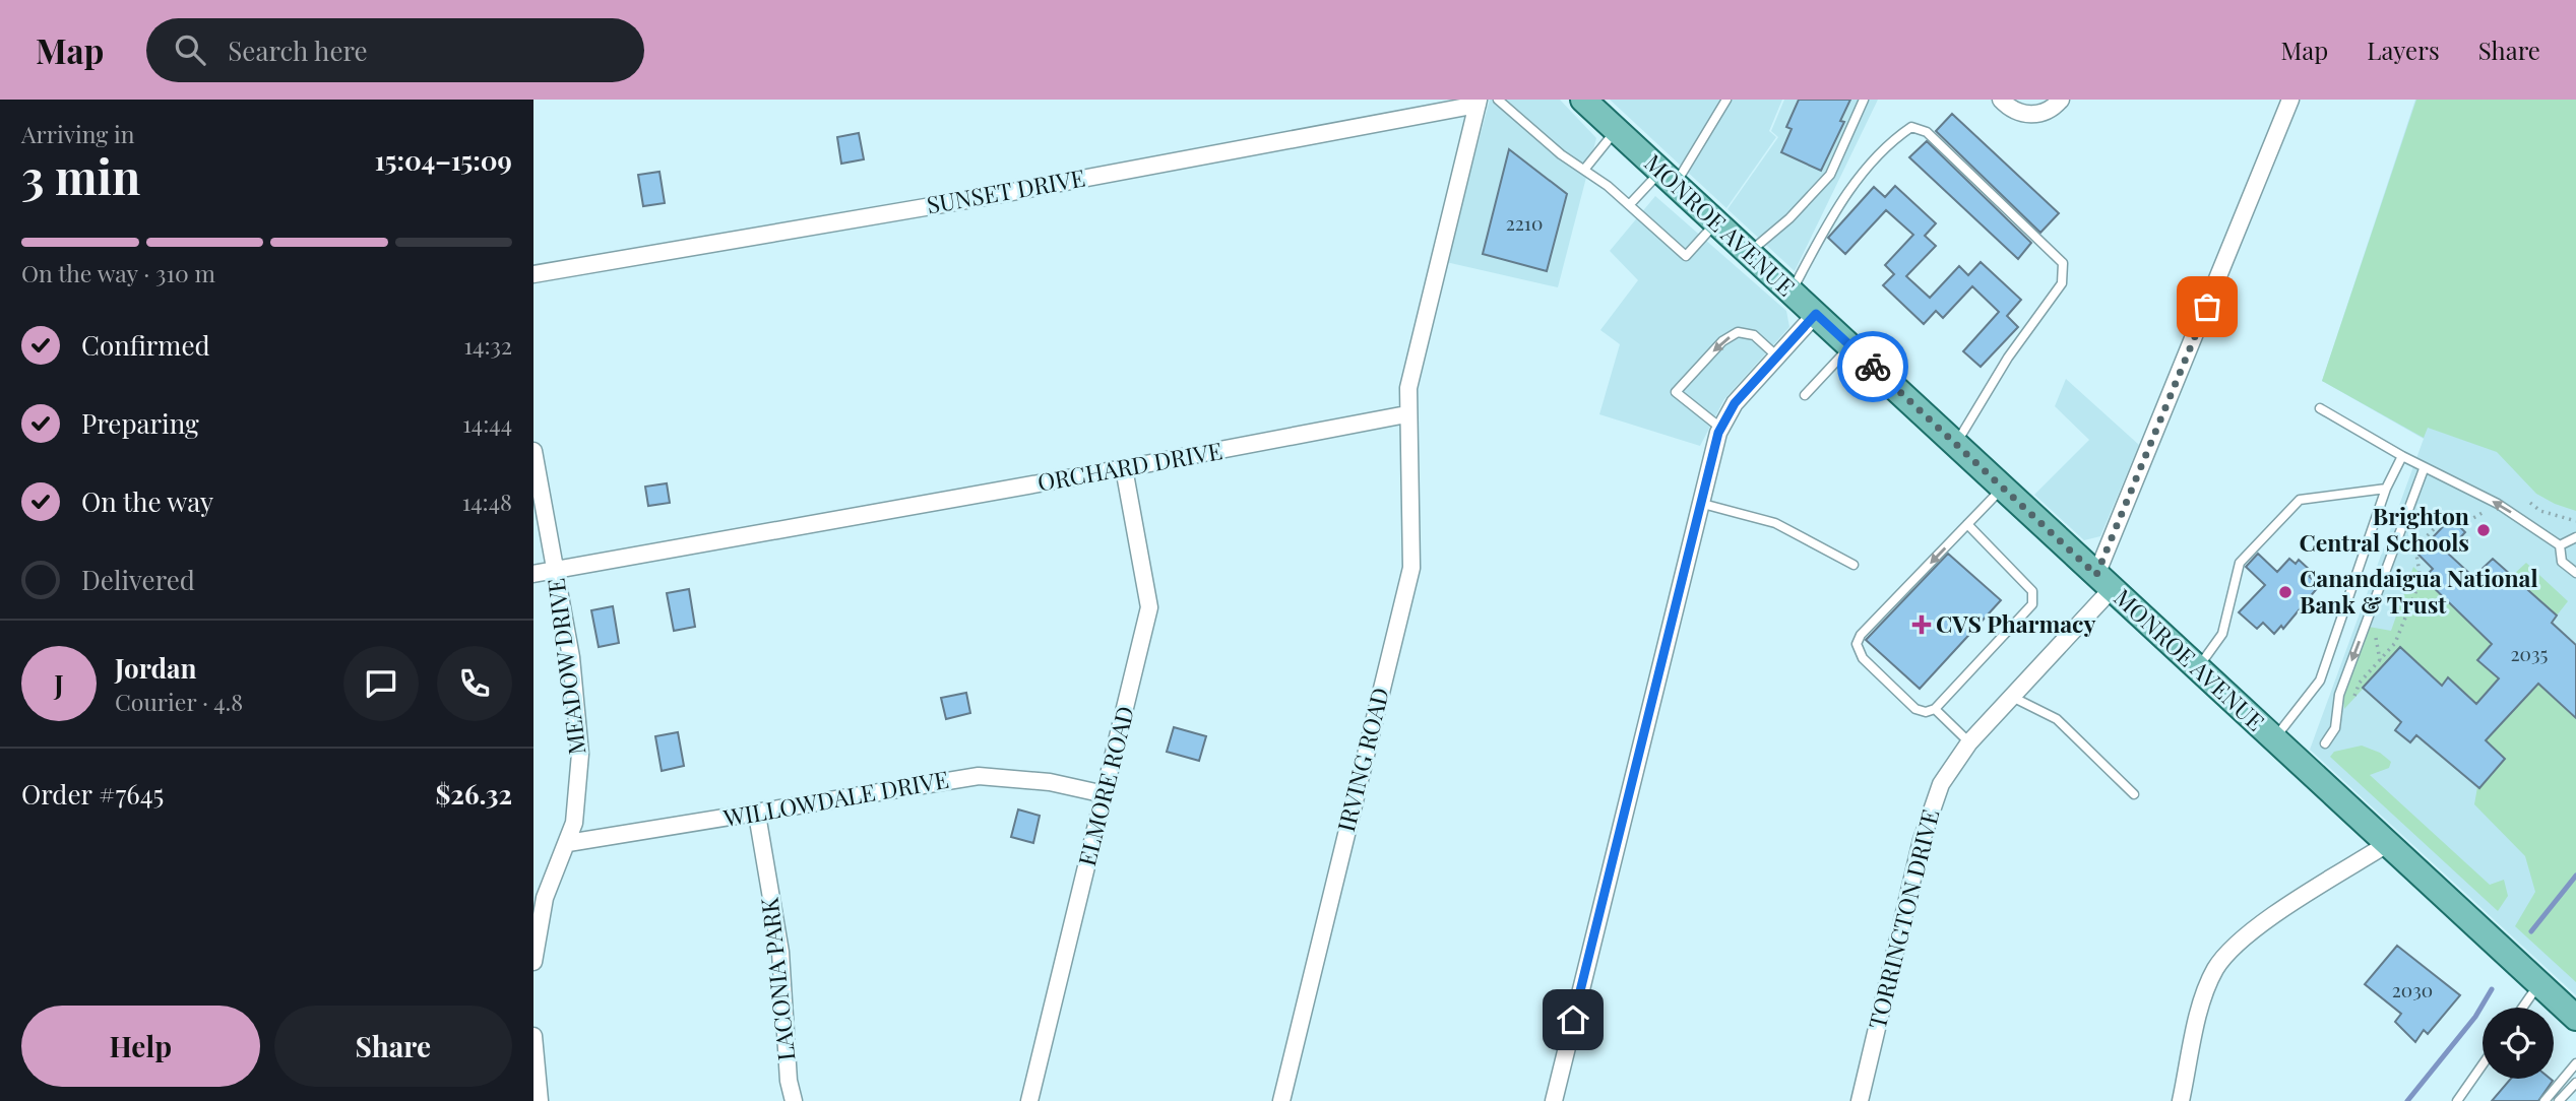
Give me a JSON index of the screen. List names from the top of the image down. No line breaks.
{"streets":{"main road":["MONROE AVENUE"],"street":["SUNSET DRIVE","ORCHARD DRIVE","MEADOW DRIVE","IRVING ROAD","ELMORE ROAD","WILLOWDALE DRIVE","TORRINGTON DRIVE","LACONIA PARK"]},"crossings":[["MONROE AVENUE","TORRINGTON DRIVE"],["ORCHARD DRIVE","MEADOW DRIVE"],["ORCHARD DRIVE","IRVING ROAD"],["ORCHARD DRIVE","ELMORE ROAD"],["MEADOW DRIVE","WILLOWDALE DRIVE"],["ELMORE ROAD","WILLOWDALE DRIVE"],["WILLOWDALE DRIVE","LACONIA PARK"]],"places":{"other":["Brighton Central Schools","Canandaigua National Bank & Trust"],"health":["CVS Pharmacy"]},"house_numbers":["2210","2035","2030"],"page":{"header":"Map","search":"Search here","nav":["Map","Layers","Share"],"heading":["3 min","Arriving in","15:04–15:09"],"panel":["Jordan","Courier · 4.8","Order #7645","$26.32"],"bar":"On the way · 310 m","list":[["Confirmed","14:32"],["Preparing","14:44"],["On the way","14:48"],"Delivered"],"round":"J","buttons":["Help","Share"]}}
